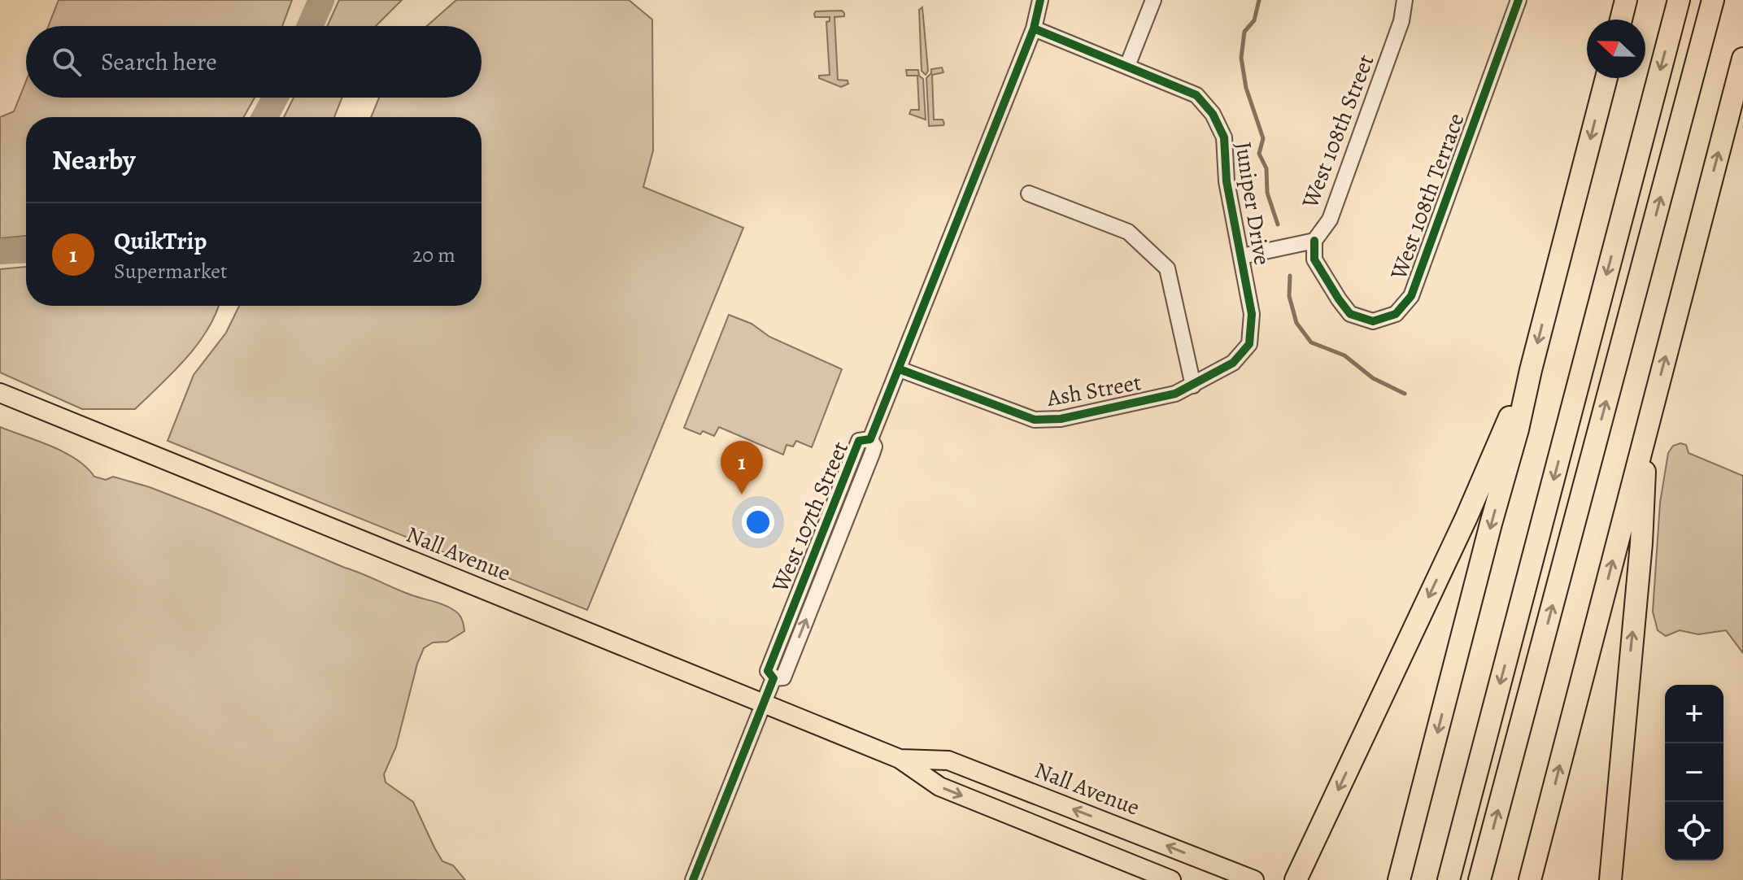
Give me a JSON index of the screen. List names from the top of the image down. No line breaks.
{"streets":{"main road":["Nall Avenue"],"street":["West 108th Street","West 108th Terrace","Juniper Drive","Ash Street","West 107th Street"]},"crossings":[["West 108th Street","West 108th Terrace"],["West 108th Street","Juniper Drive"],["Juniper Drive","Ash Street"],["Juniper Drive","West 107th Street"],["Ash Street","West 107th Street"],["West 107th Street","Nall Avenue"]],"north":"left","page":{"search":"Search here","heading":"Nearby","list":[{"mark":"1","name":"QuikTrip","note":"Supermarket","value":"20 m"}],"pins":"1","map_buttons":["+","−"]}}
